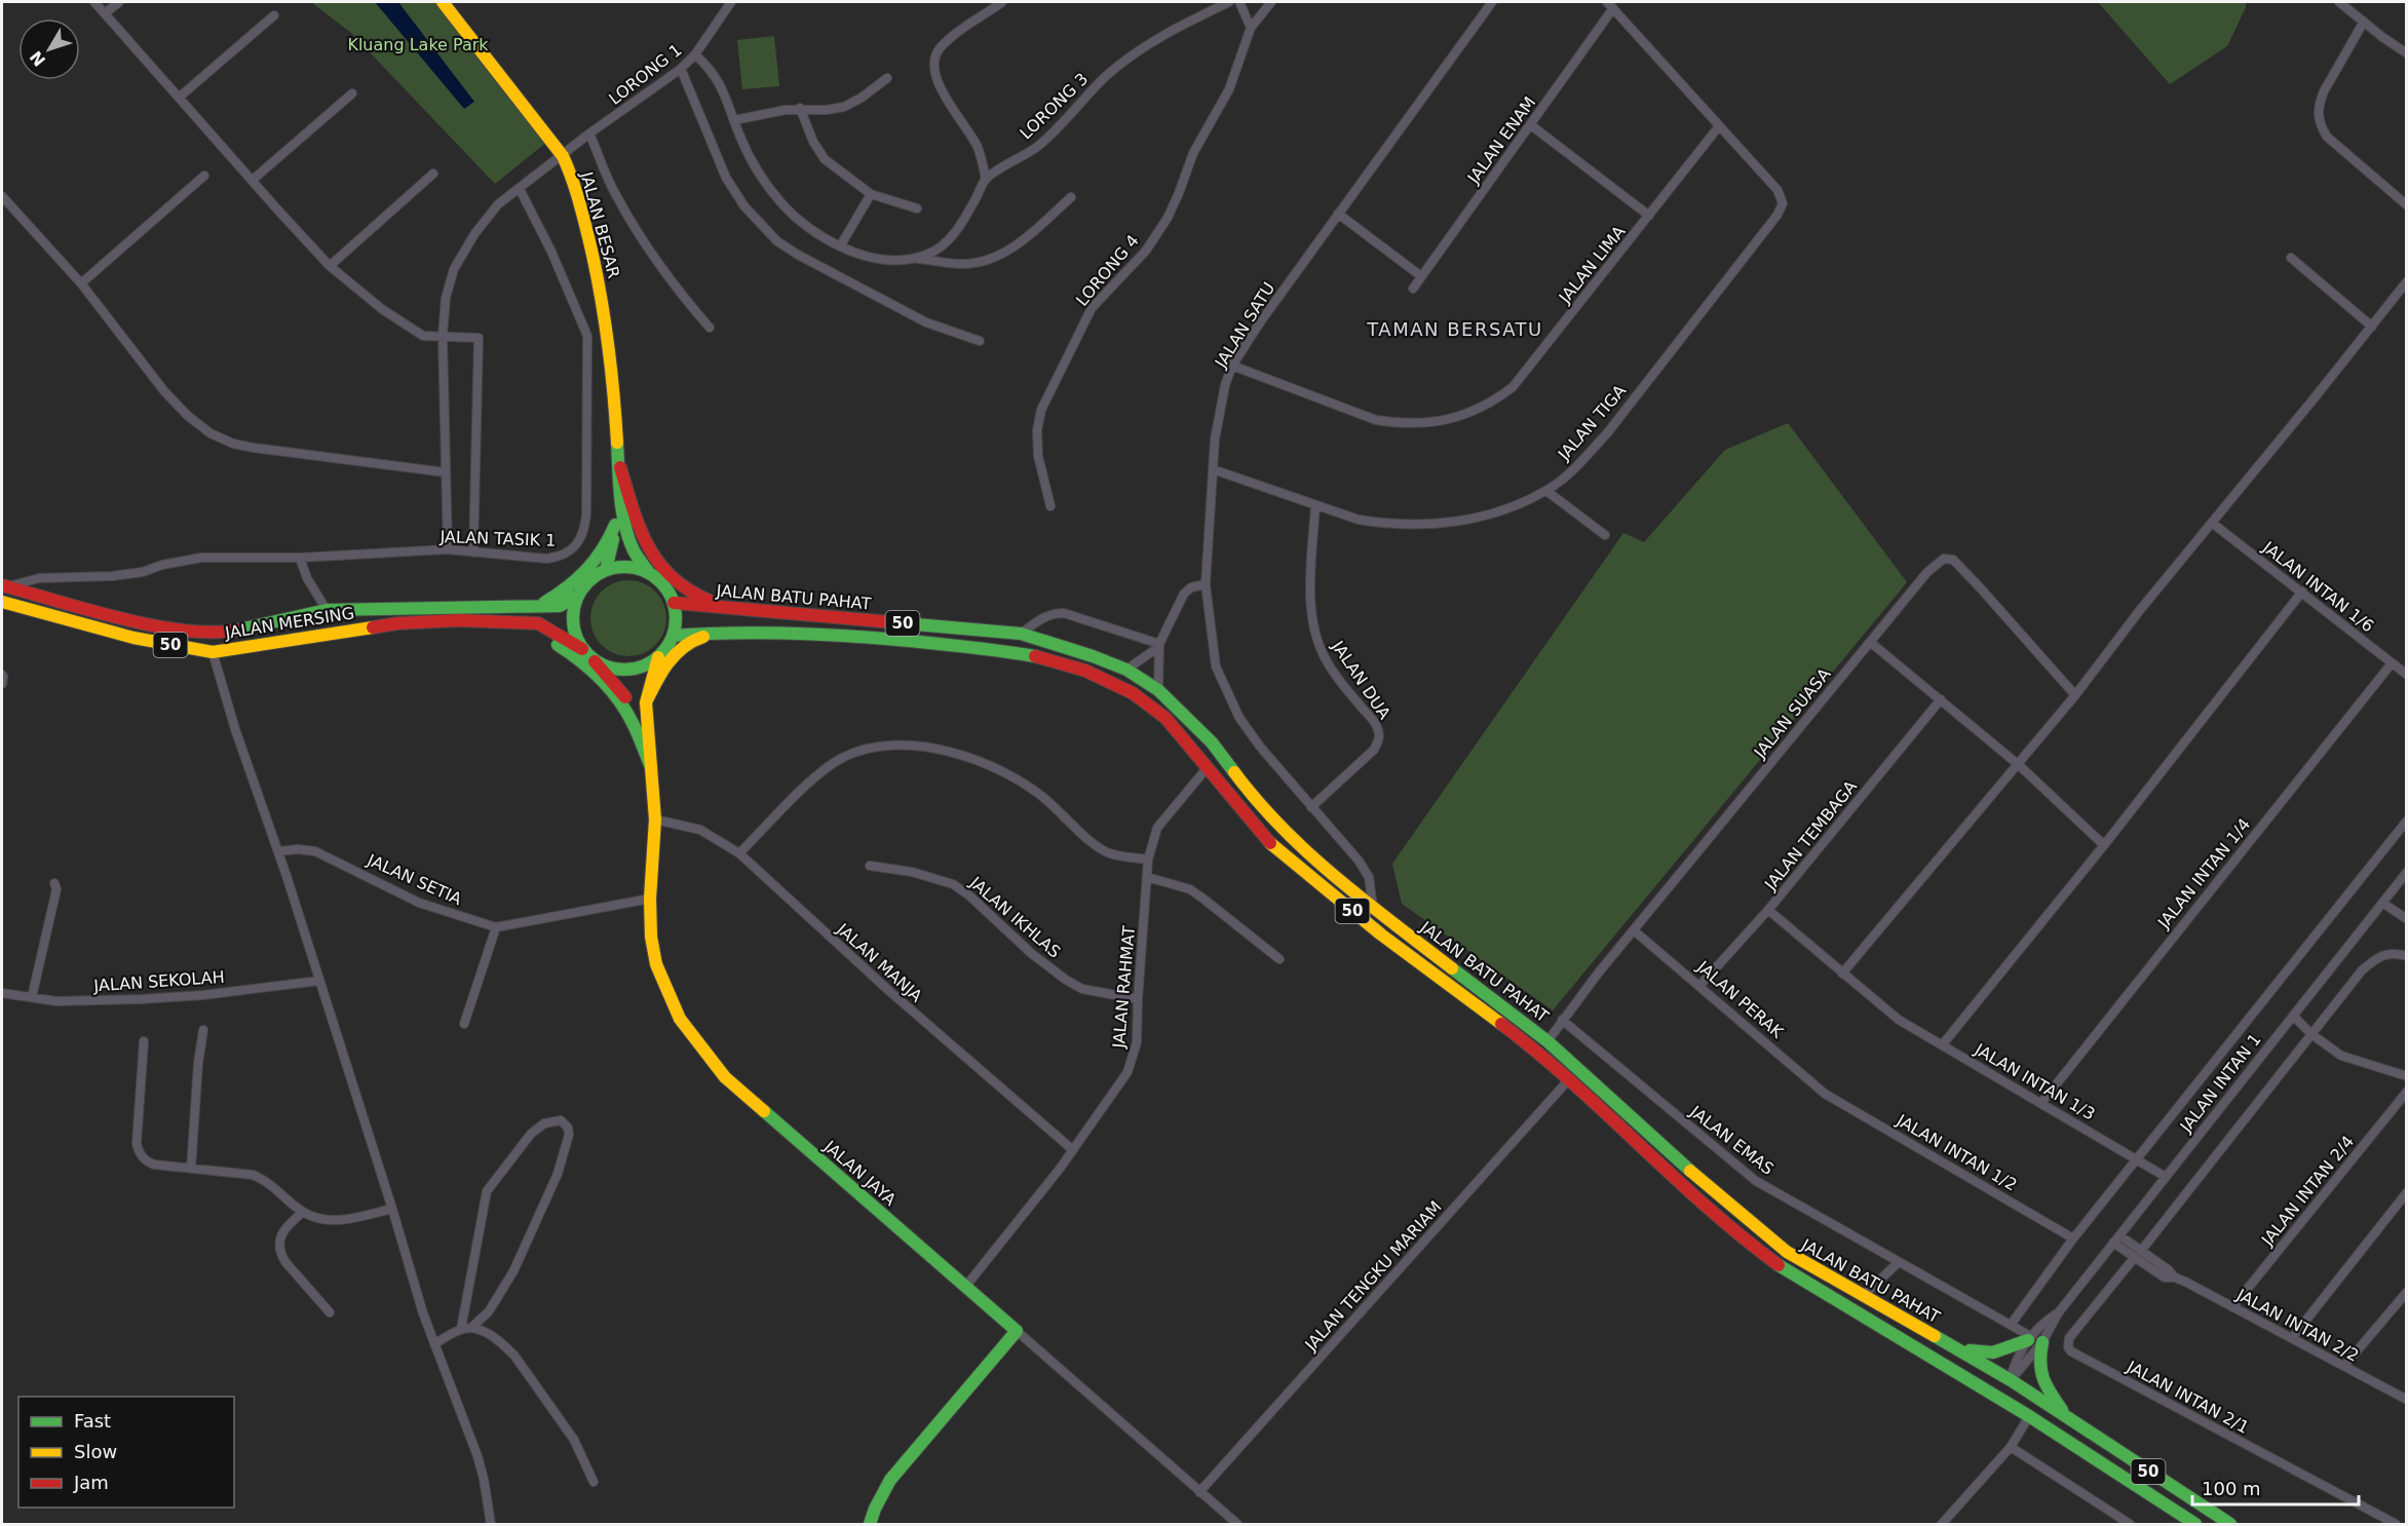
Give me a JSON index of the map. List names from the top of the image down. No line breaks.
{"streets":{"main road":["JALAN BESAR","JALAN BATU PAHAT","JALAN MERSING","50","JALAN JAYA"],"street":["LORONG 1","LORONG 3","JALAN ENAM","JALAN LIMA","LORONG 4","JALAN SATU","JALAN TIGA","JALAN TASIK 1","JALAN INTAN 1/6","JALAN DUA","JALAN SUASA","JALAN TEMBAGA","JALAN INTAN 1/4","JALAN SETIA","JALAN IKHLAS","JALAN MANJA","JALAN SEKOLAH","JALAN RAHMAT","JALAN PERAK","JALAN INTAN 1/3","JALAN INTAN 1","JALAN EMAS","JALAN INTAN 1/2","JALAN INTAN 2/4","JALAN TENGKU MARIAM","JALAN INTAN 2/2","JALAN INTAN 2/1"]},"crossings":[["LORONG 1","LORONG 3"],["LORONG 1","JALAN BESAR"],["LORONG 1","JALAN TASIK 1"],["JALAN BESAR","JALAN BATU PAHAT"],["JALAN BESAR","JALAN MERSING"],["JALAN BESAR","50"],["JALAN BESAR","JALAN JAYA"],["JALAN LIMA","JALAN SATU"],["JALAN LIMA","JALAN TIGA"],["JALAN SATU","JALAN TIGA"],["JALAN SATU","JALAN BATU PAHAT"],["JALAN SATU","JALAN DUA"],["JALAN TIGA","JALAN DUA"],["JALAN INTAN 1/6","JALAN INTAN 1/4"],["JALAN BATU PAHAT","JALAN MERSING"],["JALAN BATU PAHAT","50"],["JALAN BATU PAHAT","JALAN SUASA"],["JALAN BATU PAHAT","JALAN RAHMAT"],["JALAN BATU PAHAT","JALAN INTAN 1"],["JALAN BATU PAHAT","JALAN JAYA"],["JALAN BATU PAHAT","JALAN TENGKU MARIAM"],["JALAN MERSING","50"],["JALAN MERSING","JALAN JAYA"],["50","JALAN JAYA"],["JALAN SUASA","JALAN PERAK"],["JALAN SUASA","JALAN EMAS"],["JALAN TEMBAGA","JALAN PERAK"],["JALAN TEMBAGA","JALAN INTAN 1/3"],["JALAN INTAN 1/4","JALAN INTAN 1/3"],["JALAN SETIA","JALAN JAYA"],["JALAN IKHLAS","JALAN RAHMAT"],["JALAN MANJA","JALAN RAHMAT"],["JALAN MANJA","JALAN JAYA"],["JALAN RAHMAT","JALAN JAYA"],["JALAN PERAK","JALAN INTAN 1/2"],["JALAN INTAN 1/3","JALAN INTAN 1"],["JALAN INTAN 1","JALAN EMAS"],["JALAN INTAN 1","JALAN INTAN 2/2"],["JALAN JAYA","JALAN TENGKU MARIAM"],["JALAN INTAN 2/4","JALAN INTAN 2/2"],["JALAN INTAN 2/2","JALAN INTAN 2/1"]],"districts":["TAMAN BERSATU"],"parks":["Kluang Lake Park"],"legend":["Fast","Slow","Jam"],"scale_bar":"100 m","north":"bottom left"}
